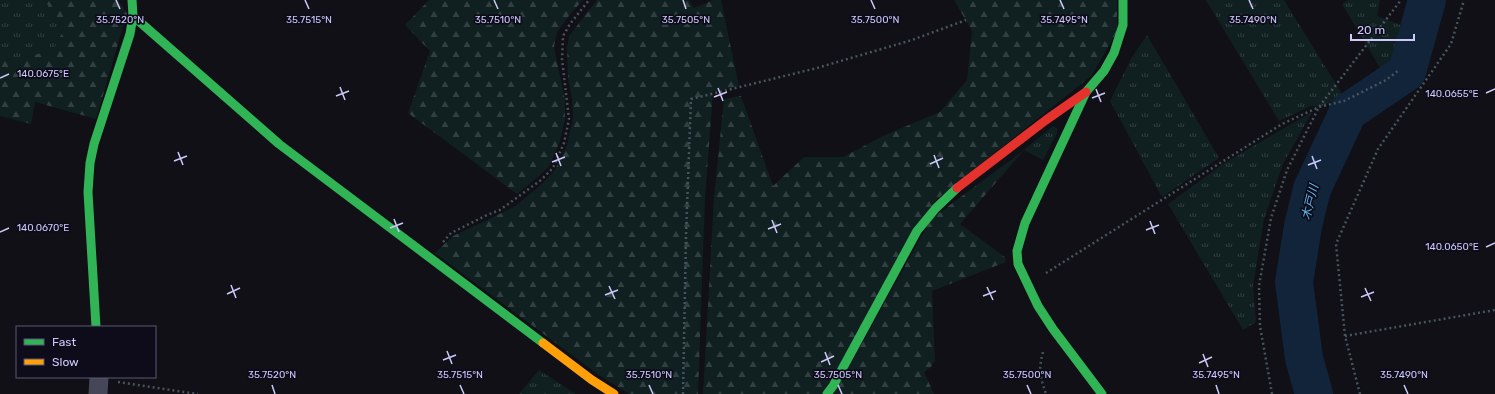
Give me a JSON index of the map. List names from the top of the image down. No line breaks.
{"water":["木戸川"],"legend":["Fast","Slow"],"scale_bar":"20 m","coordinates":["35.7520°N","35.7515°N","35.7510°N","35.7505°N","35.7500°N","35.7495°N","35.7490°N","140.0675°E","140.0655°E","140.0670°E","140.0650°E"]}
